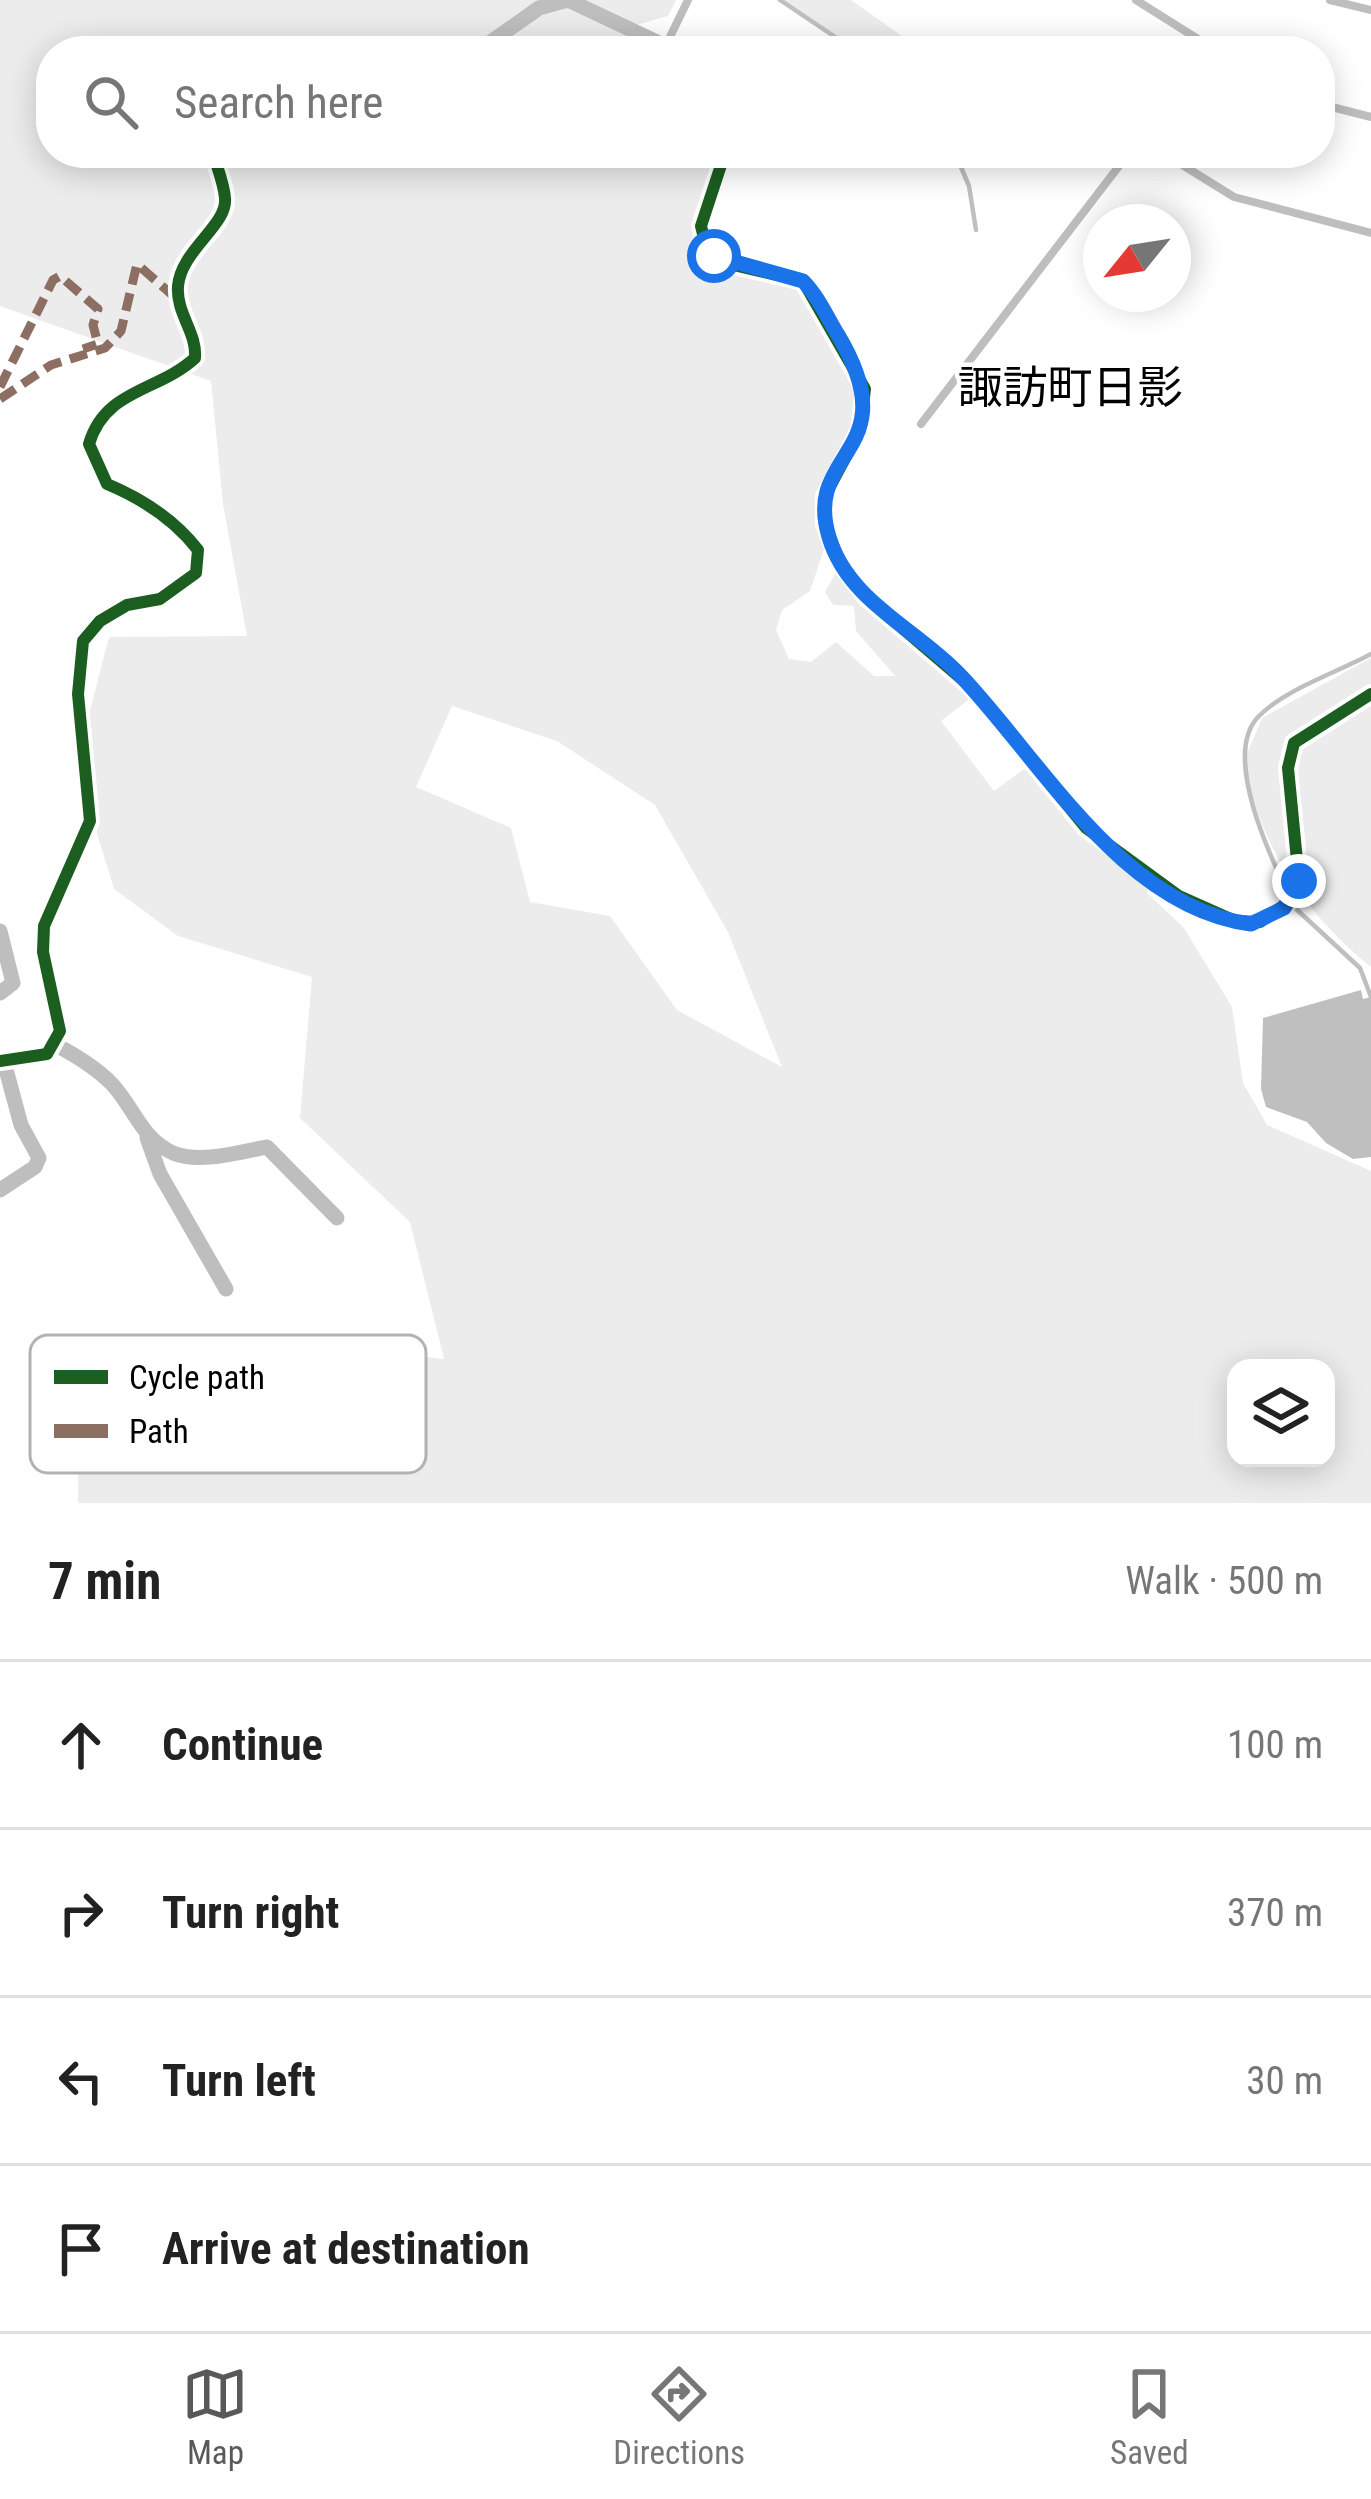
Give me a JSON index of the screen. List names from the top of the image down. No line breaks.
{"districts":["諏訪町日影"],"legend":["Cycle path","Path"],"north":"bottom left","page":{"search":"Search here","heading":["7 min","Walk · 500 m"],"list":[["Continue","100 m"],["Turn right","370 m"],["Turn left","30 m"],"Arrive at destination"],"nav":["Map","Directions","Saved"]}}
